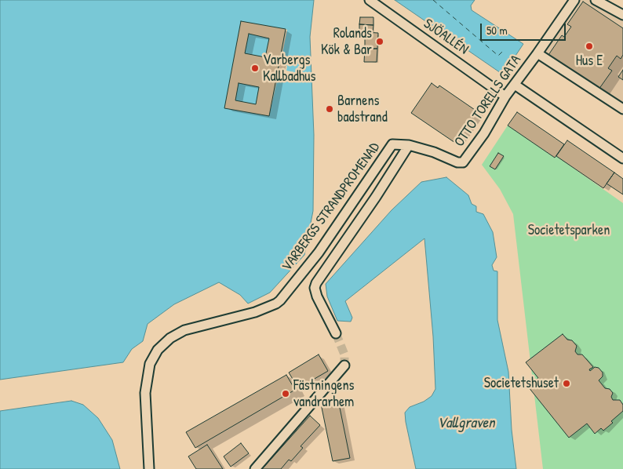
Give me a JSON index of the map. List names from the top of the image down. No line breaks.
{"streets":{"street":["SJÖALLÉN","OTTO TORELLS GATA","VARBERGS STRANDPROMENAD"]},"crossings":[["SJÖALLÉN","OTTO TORELLS GATA"],["OTTO TORELLS GATA","VARBERGS STRANDPROMENAD"]],"water":["Vallgraven"],"parks":["Societetsparken"],"places":["Rolands Kök & Bar","Hus E","Varbergs Kallbadhus","Barnens badstrand","Societetshuset","Fästningens vandrarhem"],"scale_bar":"50 m"}
